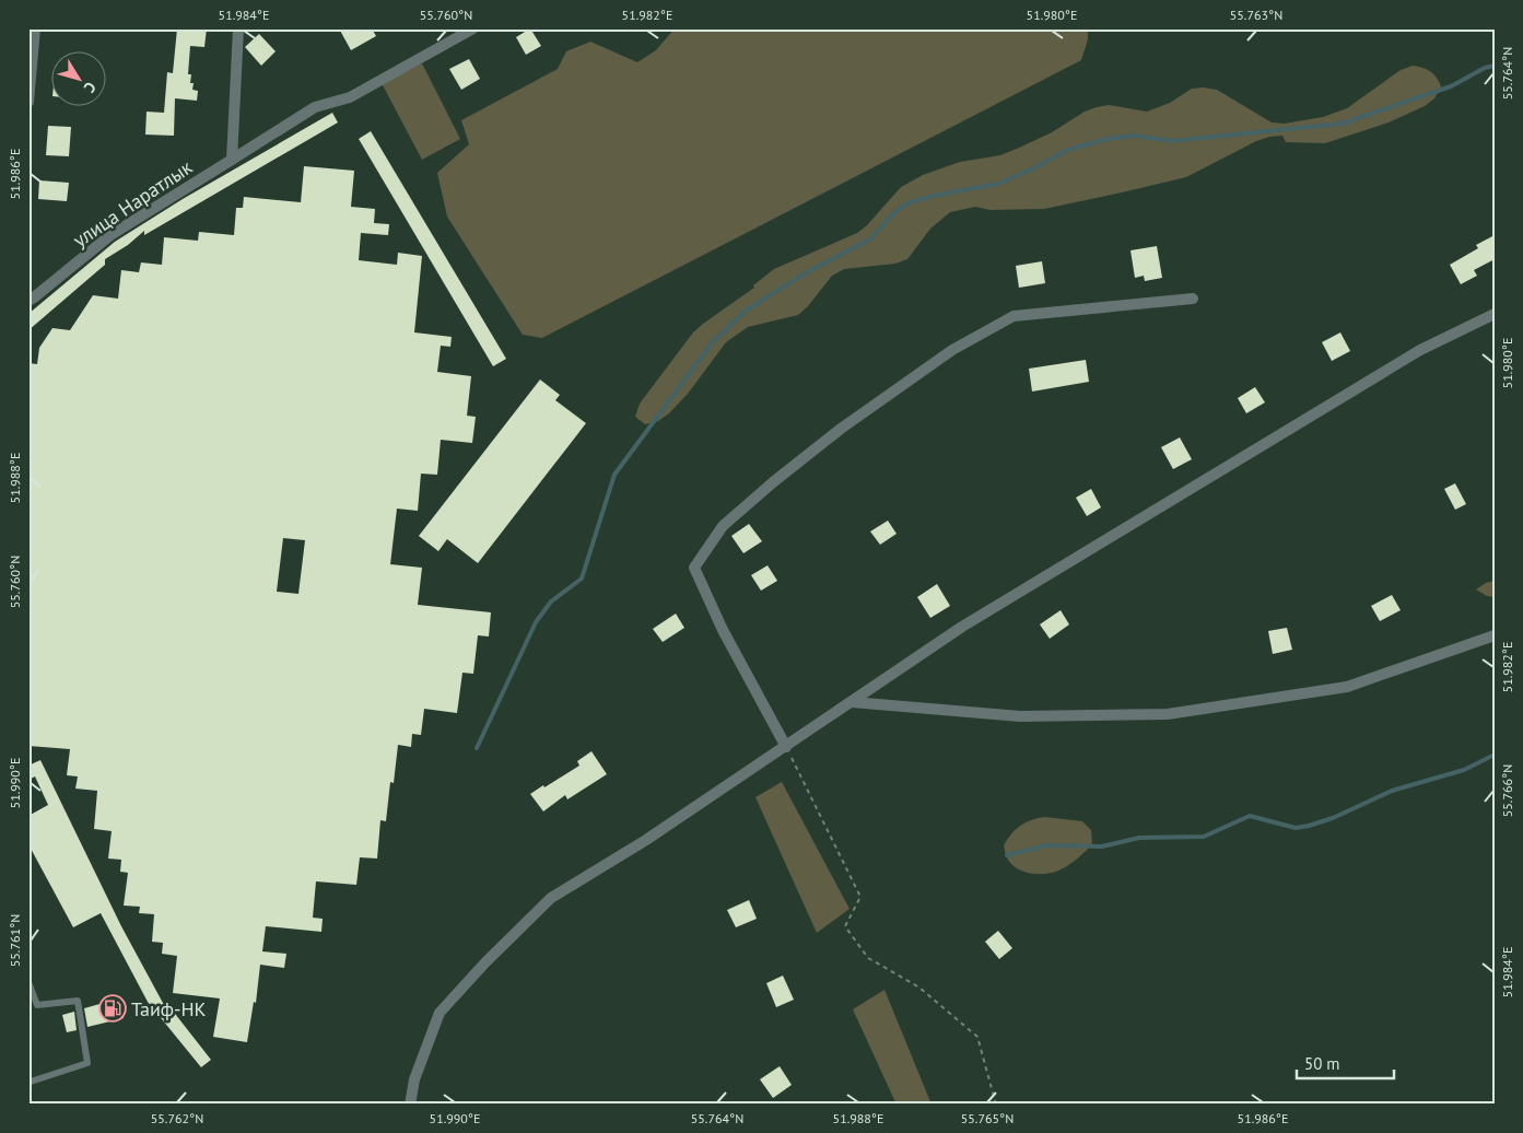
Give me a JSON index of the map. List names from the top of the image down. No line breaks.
{"streets":{"street":["улица Наратлык"]},"places":{"fuel station":["Таиф-НК"]},"scale_bar":"50 m","north":"bottom right","coordinates":["51.984°E","55.760°N","51.982°E","51.980°E","55.763°N","55.764°N","51.986°E","51.988°E","51.990°E","55.766°N","55.761°N","55.762°N","55.765°N"]}
